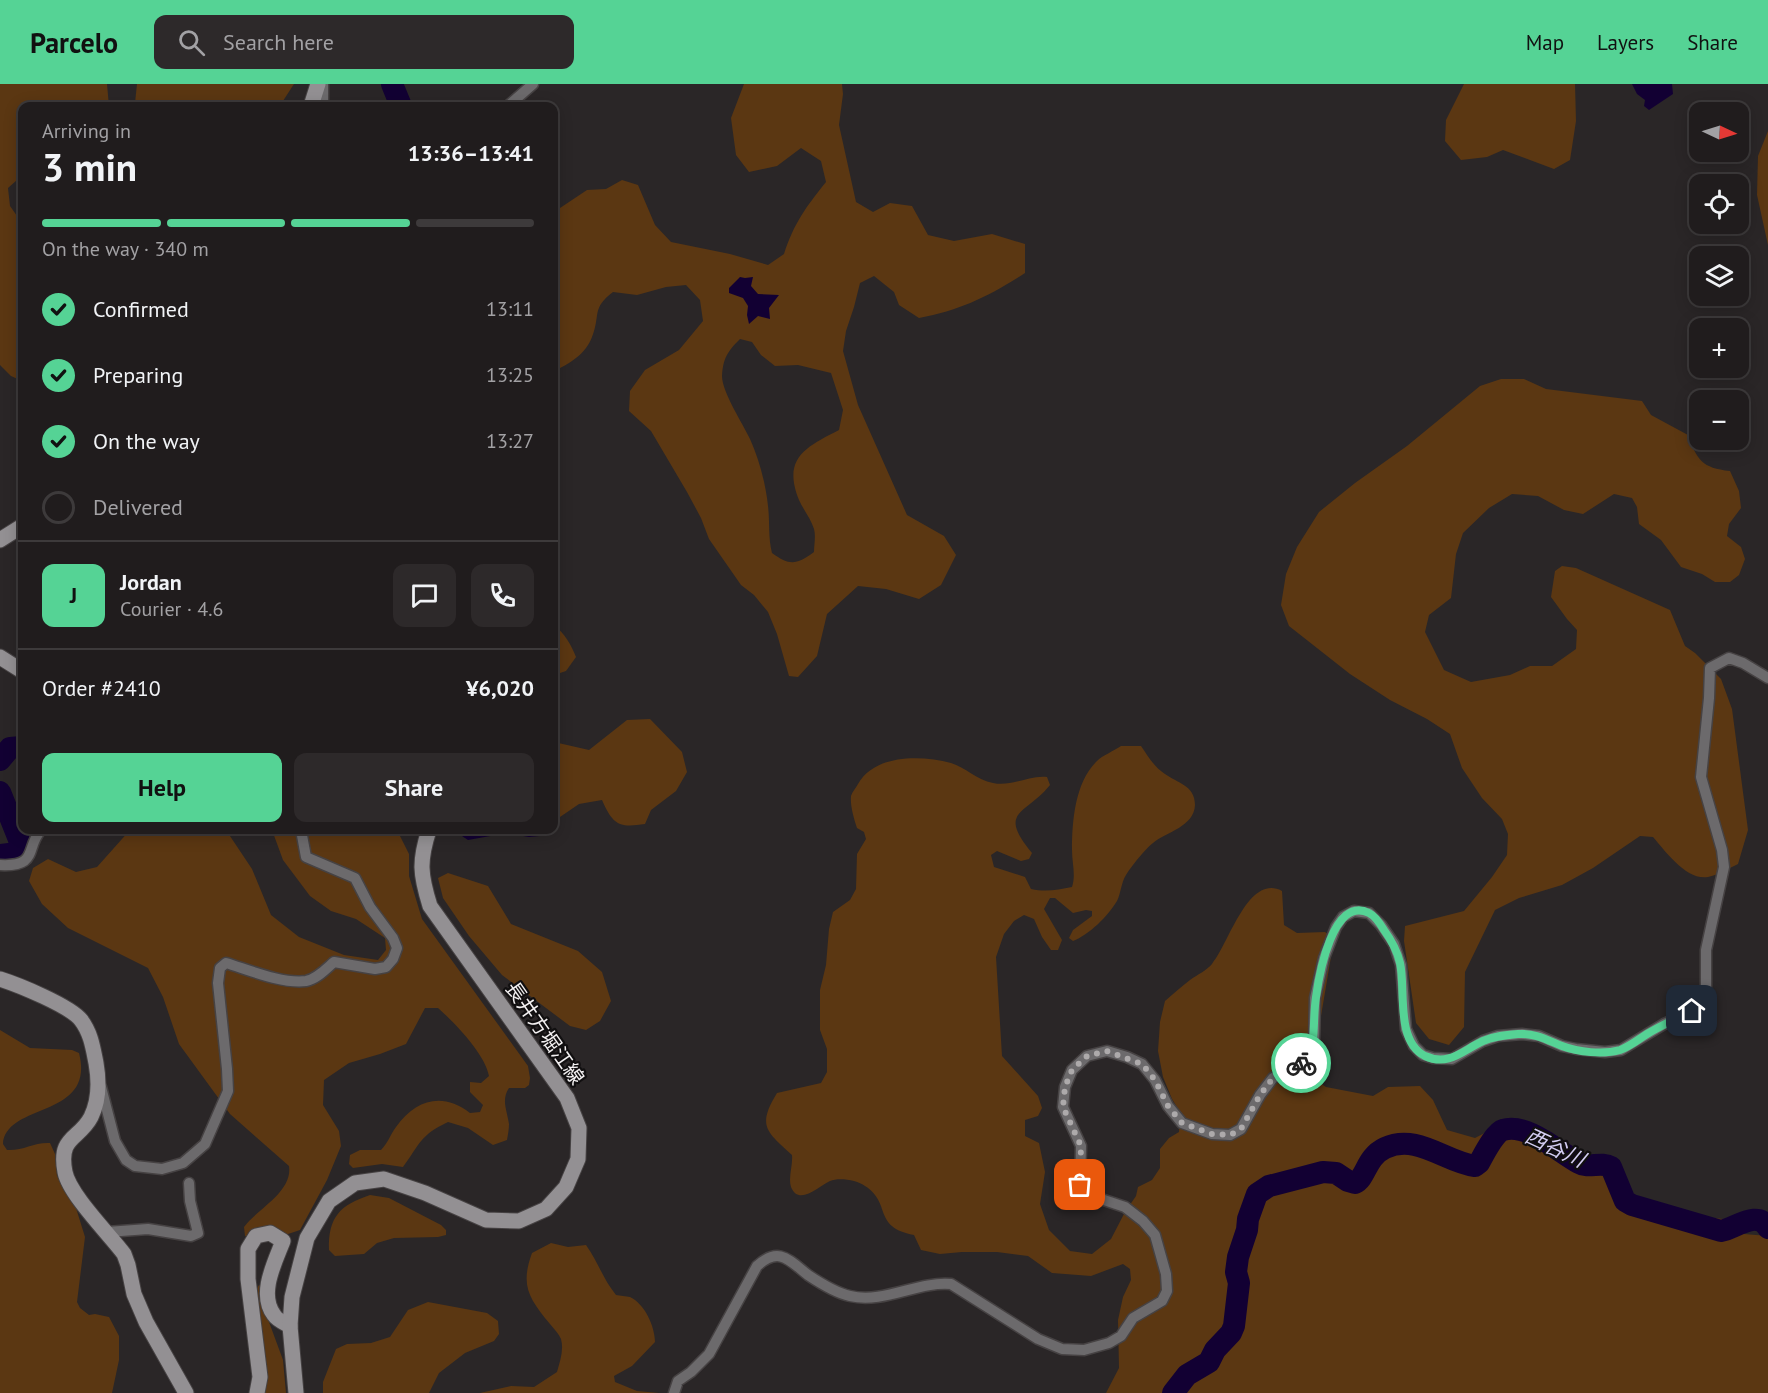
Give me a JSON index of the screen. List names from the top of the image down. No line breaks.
{"streets":{"main road":["長井方堀江線"]},"water":["西谷川"],"north":"right","page":{"header":"Parcelo","search":"Search here","nav":["Map","Layers","Share"],"map_buttons":["+","−"],"heading":["3 min","Arriving in","13:36–13:41"],"panel":["Jordan","Courier · 4.6","Order #2410","¥6,020"],"bar":"On the way · 340 m","list":[["Confirmed","13:11"],["Preparing","13:25"],["On the way","13:27"],"Delivered"],"round":"J","buttons":["Help","Share"]}}
